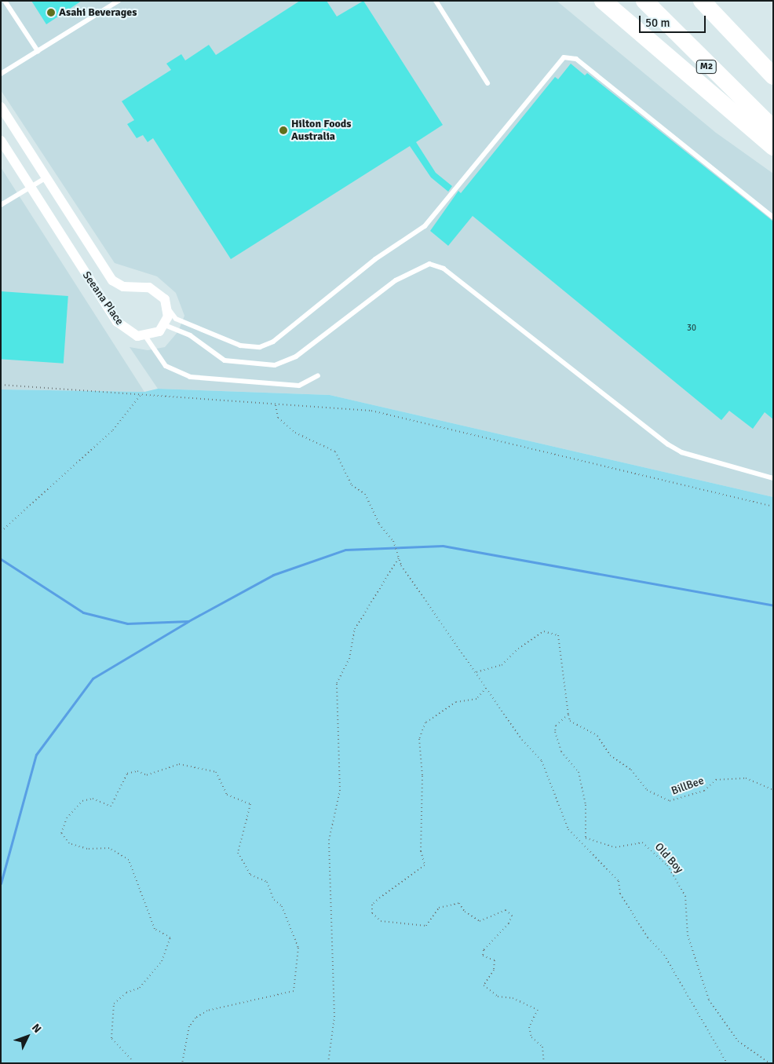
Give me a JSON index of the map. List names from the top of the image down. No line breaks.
{"streets":{"highway":["M2"],"street":["Seeana Place"],"path":["BillBee","Old Boy"]},"crossings":[["BillBee","Old Boy"]],"places":["Asahi Beverages","Hilton Foods Australia"],"house_numbers":["30"],"scale_bar":"50 m","north":"top right"}
